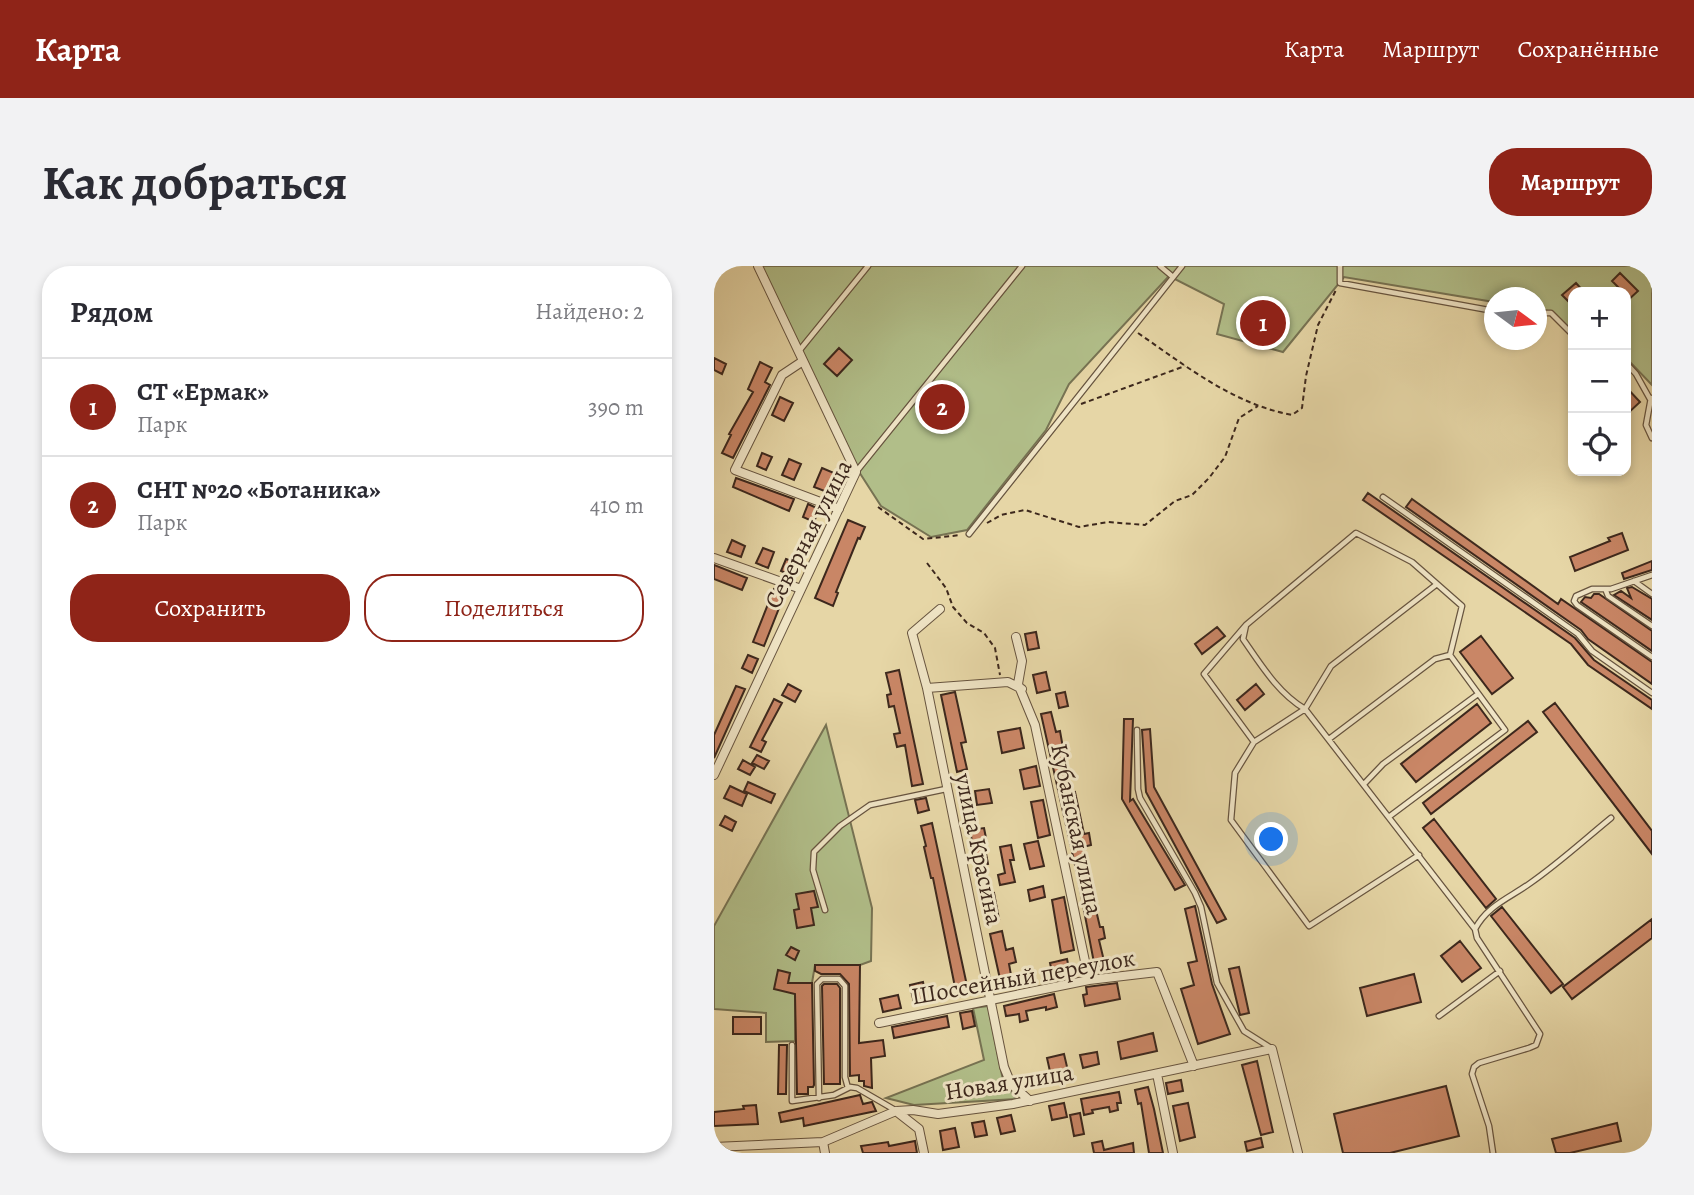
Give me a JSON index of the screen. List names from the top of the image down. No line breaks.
{"streets":{"street":["Северная улица","Кубанская улица","улица Красина","Шоссейный переулок","Новая улица"]},"crossings":[["Кубанская улица","Шоссейный переулок"],["улица Красина","Шоссейный переулок"],["улица Красина","Новая улица"],["Шоссейный переулок","Новая улица"]],"north":"right","page":{"header":"Карта","nav":["Карта","Маршрут","Сохранённые"],"buttons":["Маршрут",["Сохранить","Поделиться"]],"title":"Как добраться","heading":["Рядом","Найдено: 2"],"map_buttons":["+","−"],"pins":["1","2"],"list":[{"mark":"1","name":"СТ «Ермак»","note":"Парк","value":"390 m"},{"mark":"2","name":"СНТ №20 «Ботаника»","note":"Парк","value":"410 m"}]}}
